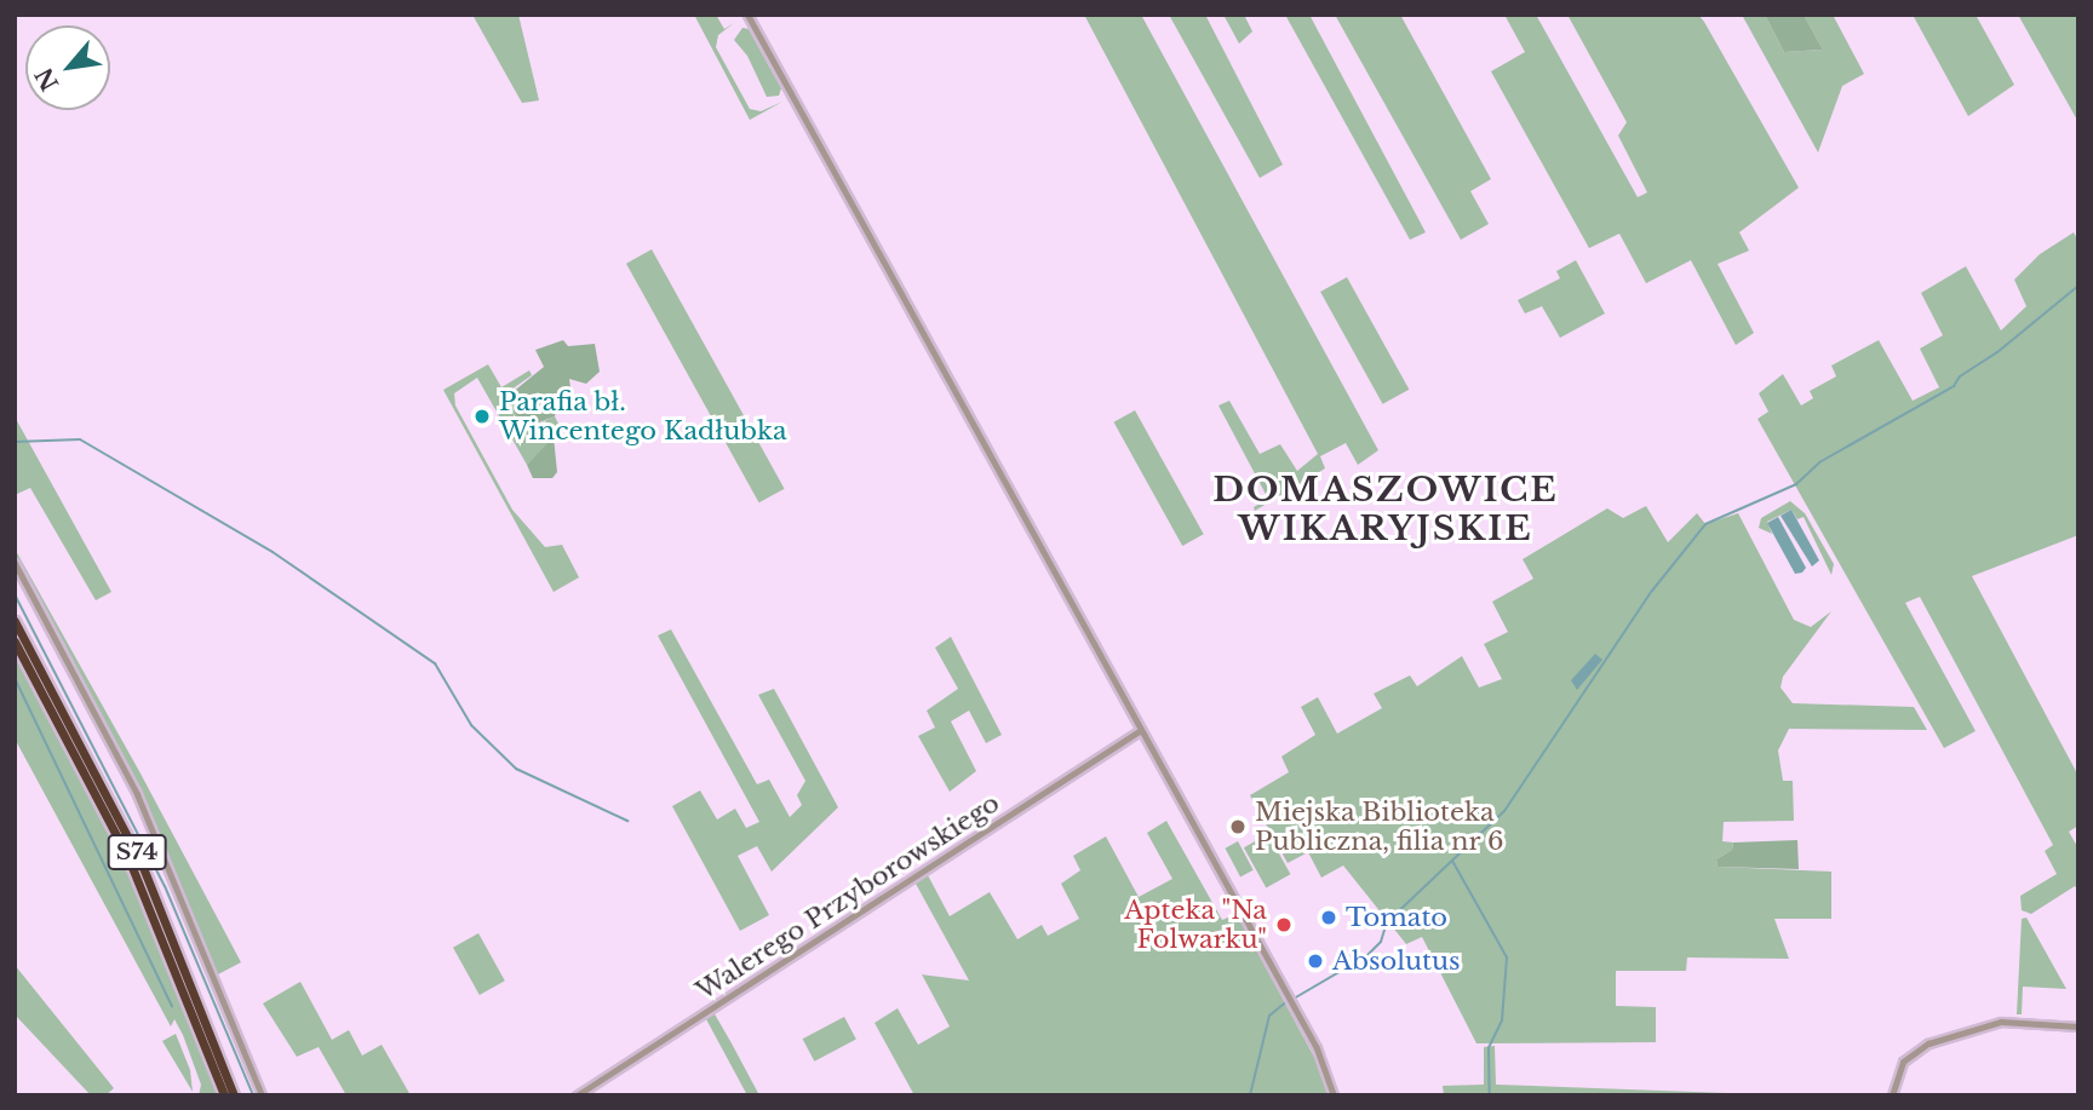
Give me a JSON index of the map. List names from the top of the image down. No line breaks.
{"streets":{"highway":["S74"],"street":["Walerego Przyborowskiego"]},"districts":["DOMASZOWICE WIKARYJSKIE"],"places":["Parafia bł. Wincentego Kadłubka","Miejska Biblioteka Publiczna, filia nr 6","Tomato","Apteka \"Na Folwarku\"","Absolutus"],"north":"bottom left"}
